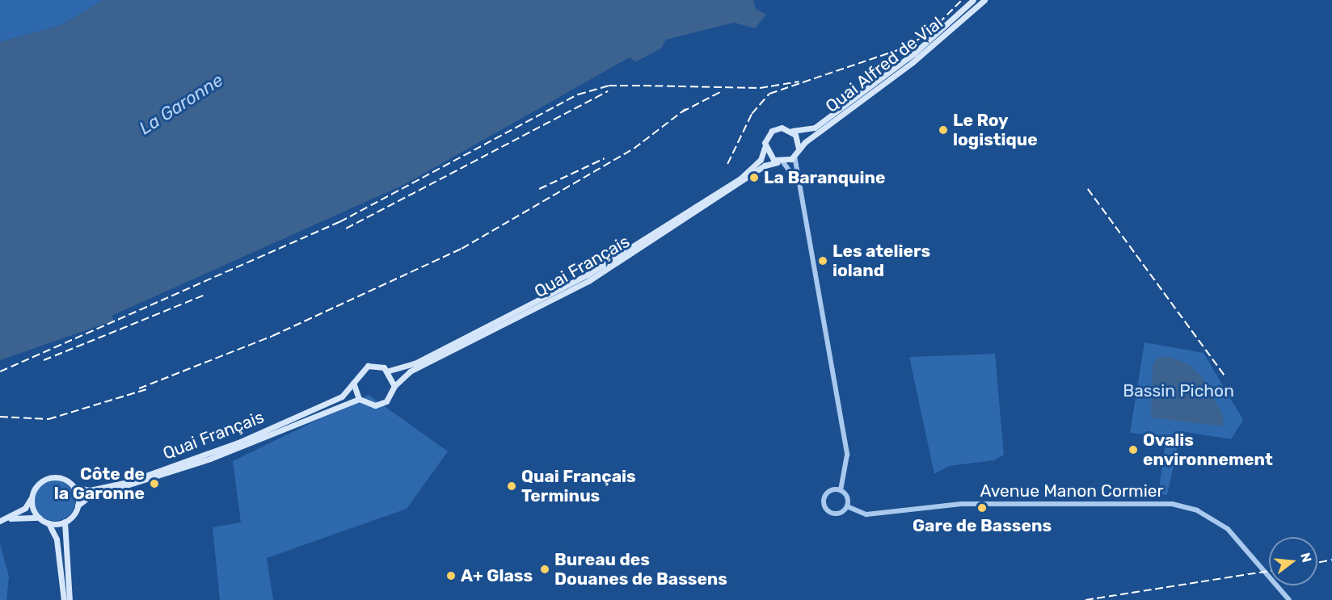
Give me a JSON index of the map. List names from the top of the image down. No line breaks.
{"streets":{"main road":["Quai Alfred de Vial","Quai Français"],"street":["Avenue Manon Cormier"]},"crossings":[["Quai Alfred de Vial","Quai Français"]],"water":["La Garonne"],"parks":["Bassin Pichon"],"places":["Le Roy logistique","La Baranquine","Les ateliers ioland","Ovalis environnement","Côte de la Garonne","Quai Français Terminus","Gare de Bassens","Bureau des Douanes de Bassens","A+ Glass"],"north":"right"}
